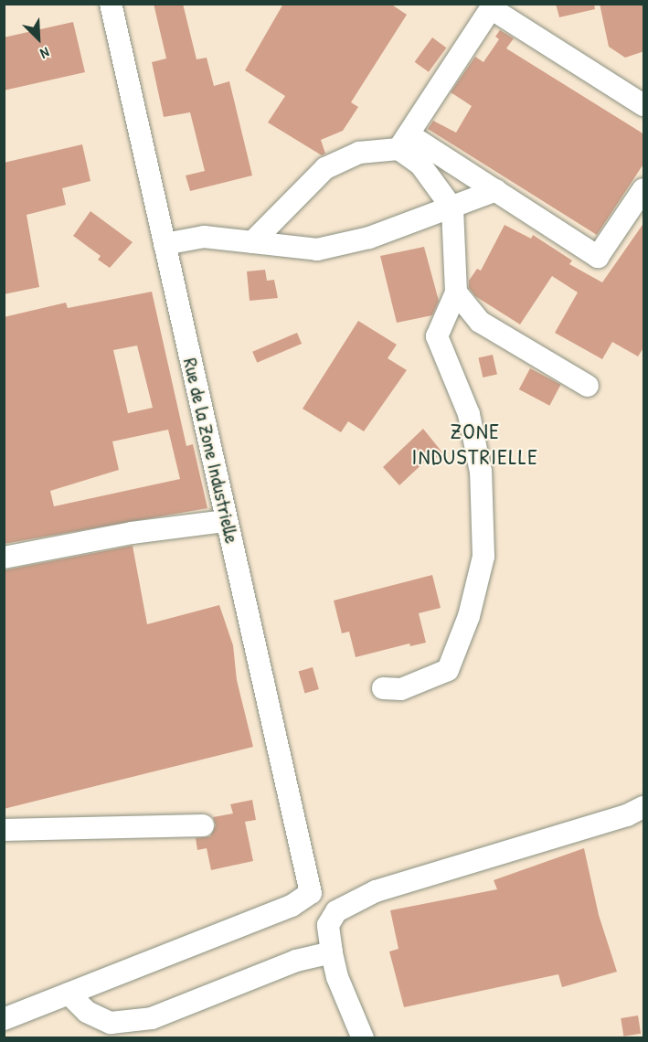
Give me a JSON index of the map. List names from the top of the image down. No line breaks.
{"streets":{"street":["Rue de la Zone Industrielle"]},"districts":["ZONE INDUSTRIELLE"],"north":"bottom right"}
